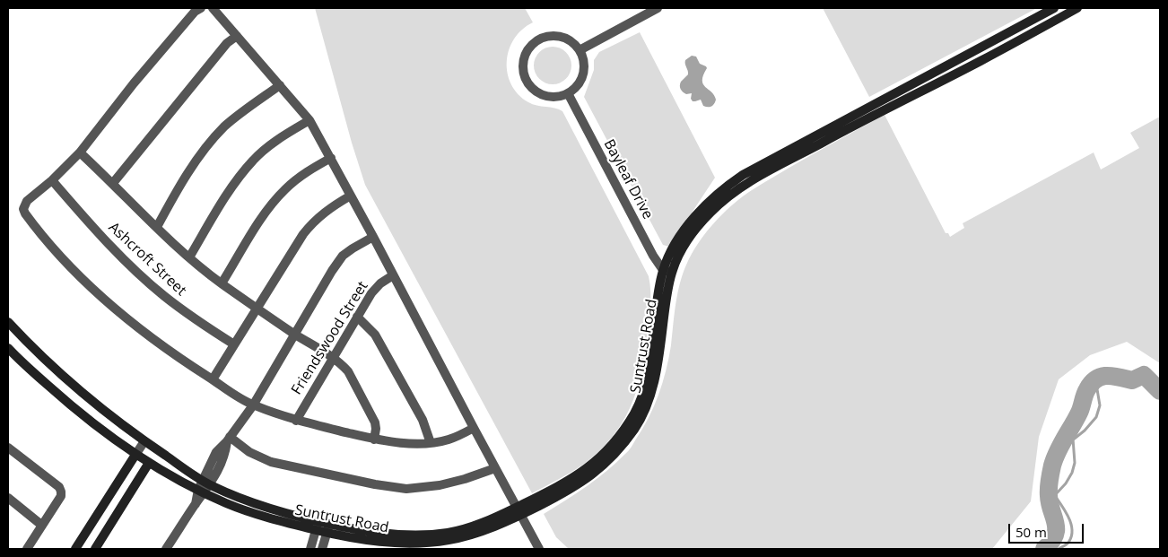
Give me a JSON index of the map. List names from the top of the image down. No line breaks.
{"streets":{"street":["Bayleaf Drive","Ashcroft Street","Friendswood Street","Suntrust Road"]},"crossings":[["Bayleaf Drive","Suntrust Road"]],"scale_bar":"50 m"}
